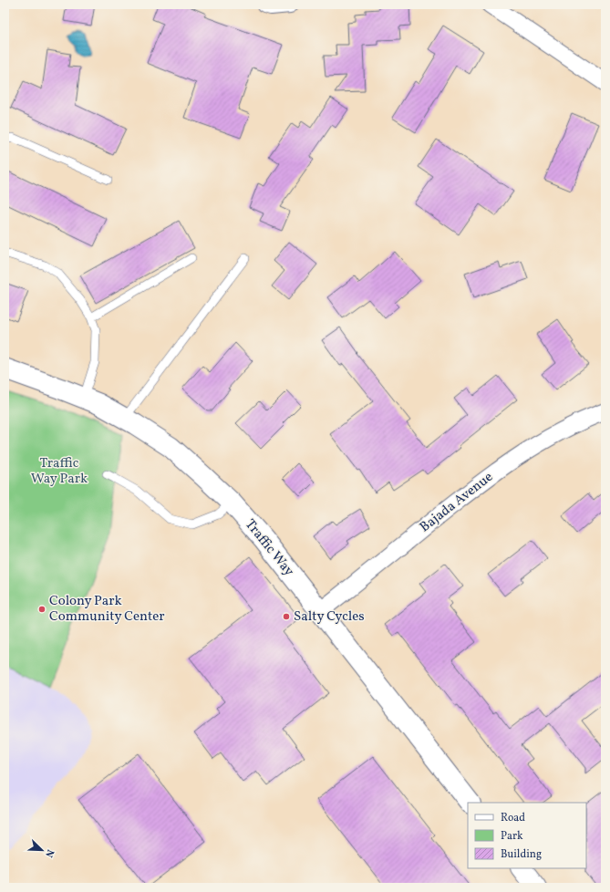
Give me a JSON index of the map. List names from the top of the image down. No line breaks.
{"streets":{"street":["Bajada Avenue","Traffic Way"]},"crossings":[["Bajada Avenue","Traffic Way"]],"parks":["Traffic Way Park"],"places":["Colony Park Community Center","Salty Cycles"],"legend":["Road","Park","Building"],"north":"bottom right"}
